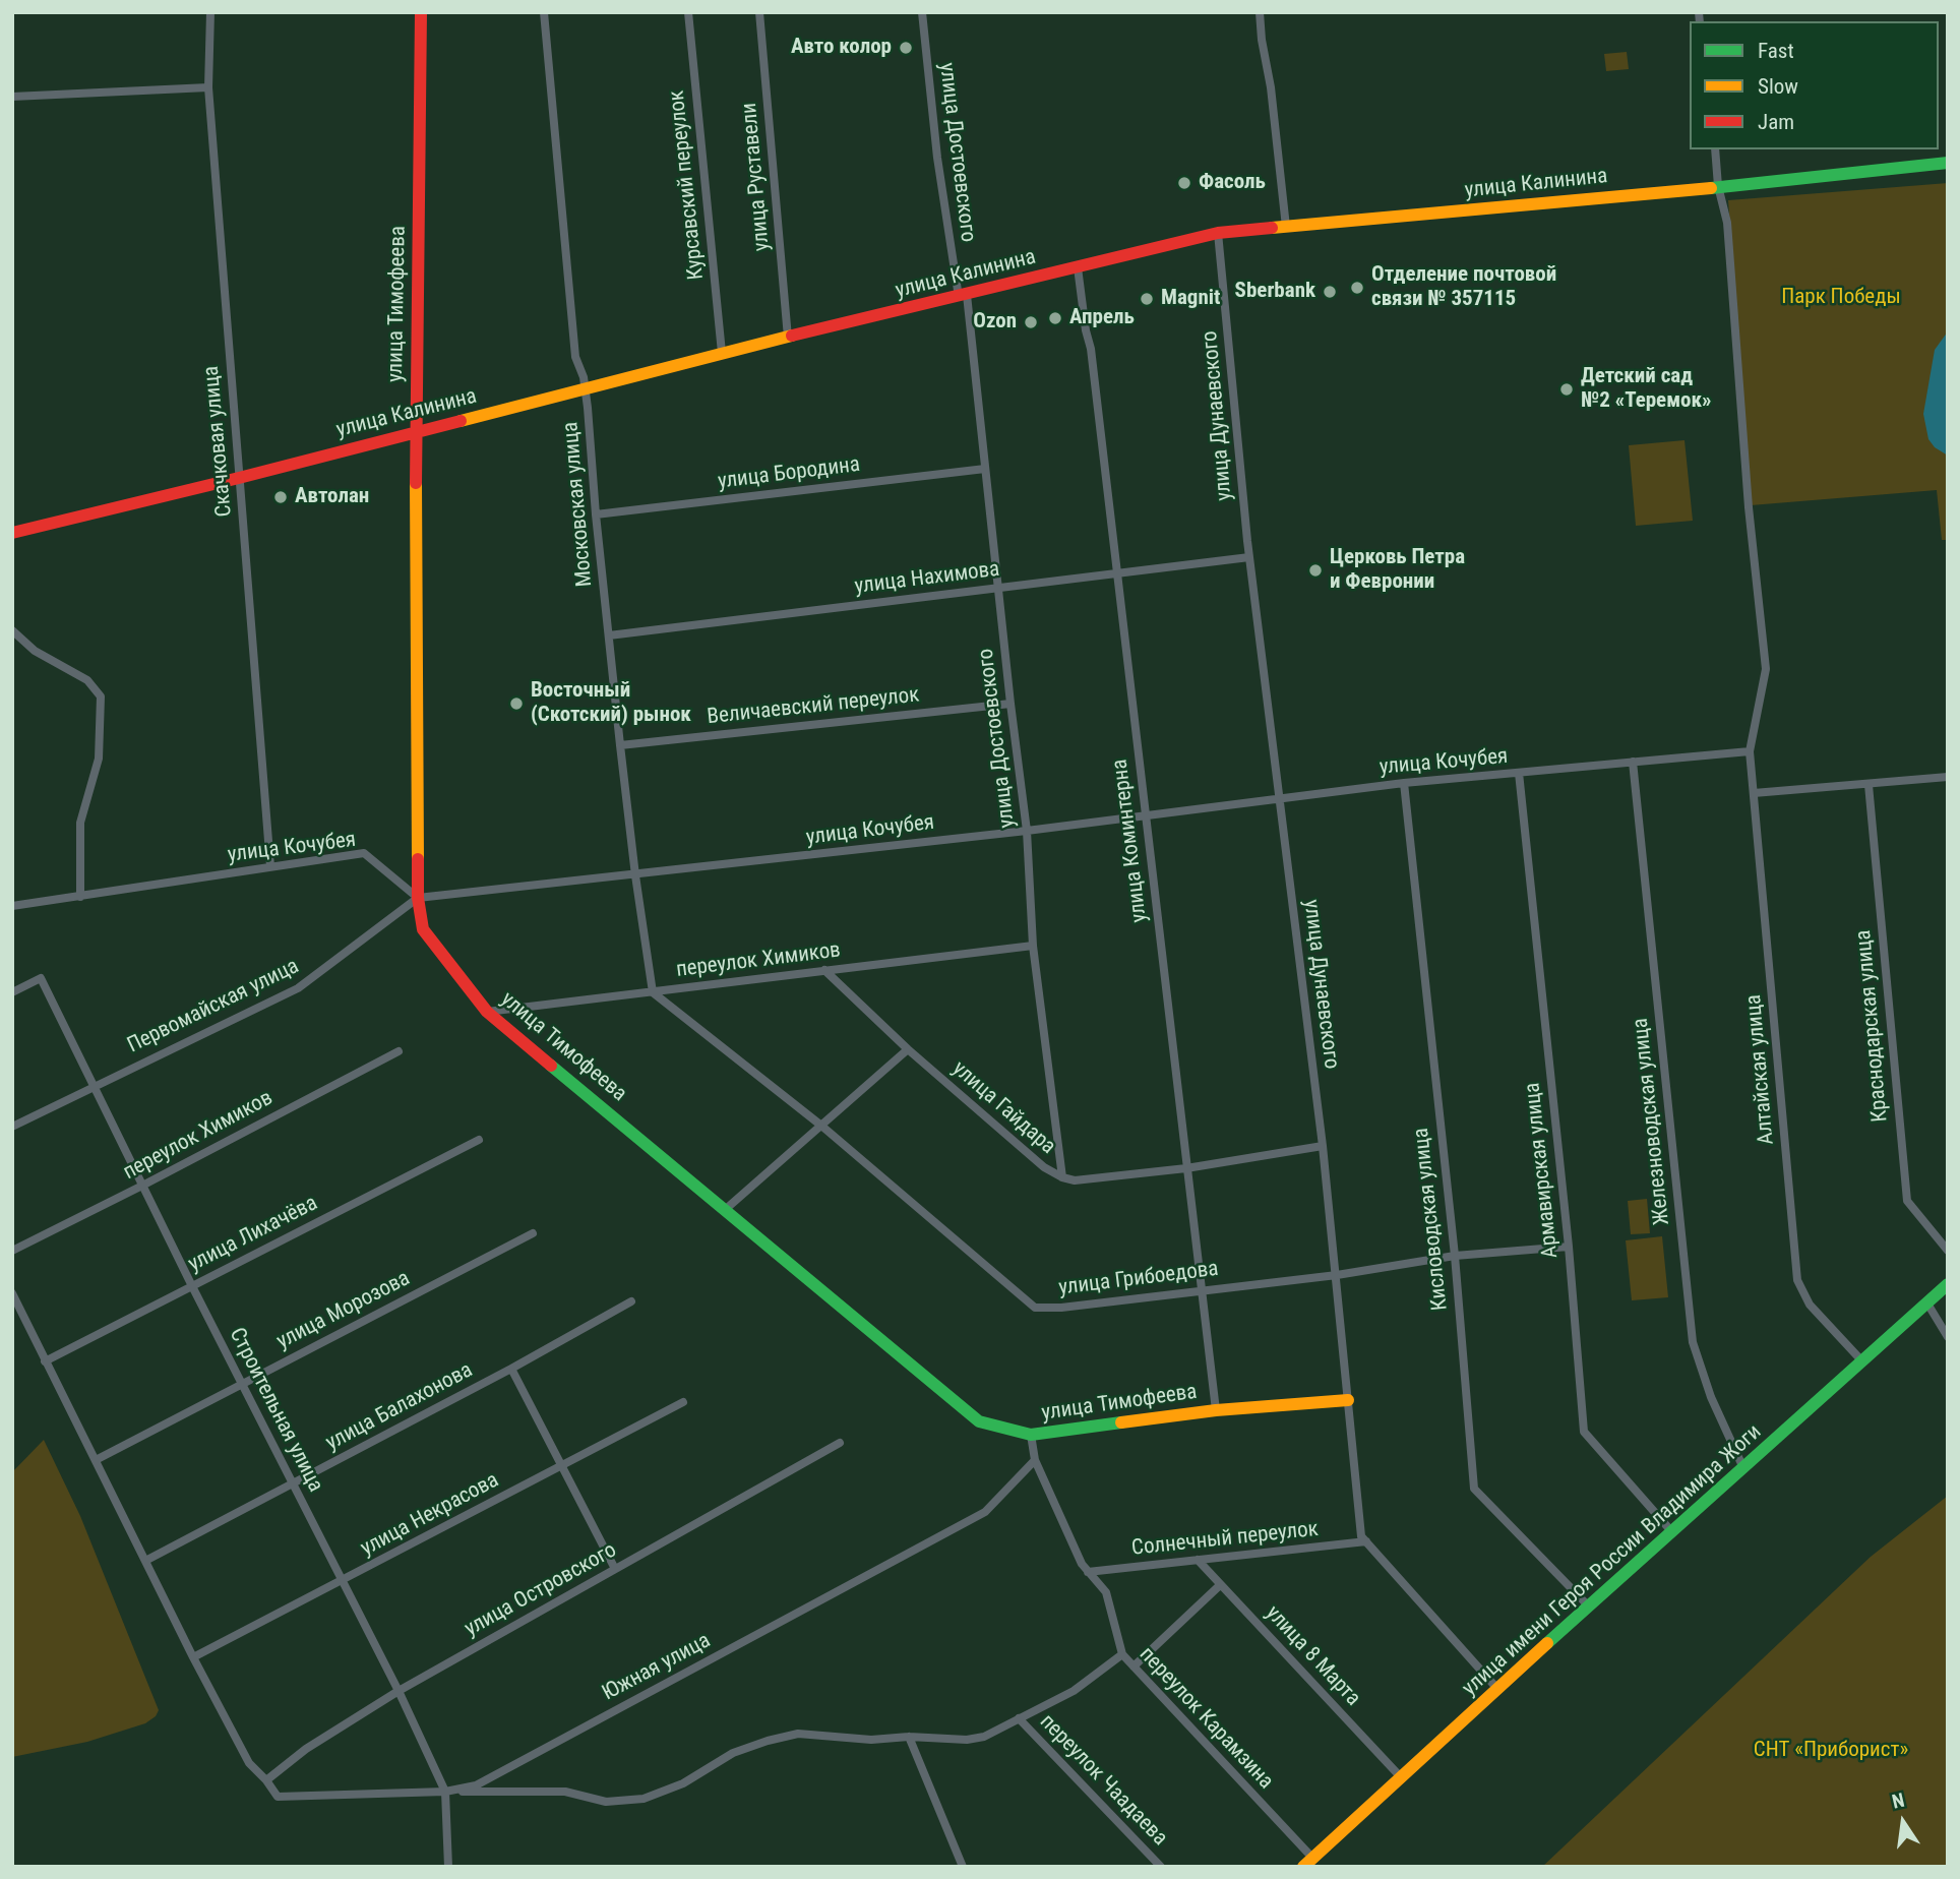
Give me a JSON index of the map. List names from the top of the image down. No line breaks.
{"streets":{"main road":["улица Калинина","улица Тимофеева","улица имени Героя России Владимира Жоги"],"street":["улица Достоевского","улица Руставели","Курсавский переулок","улица Дунаевского","Скачковая улица","улица Бородина","Московская улица","улица Нахимова","Величаевский переулок","улица Кочубея","улица Коминтерна","переулок Химиков","Первомайская улица","Краснодарская улица","Алтайская улица","улица Гайдара","Железноводская улица","Армавирская улица","Кисловодская улица","улица Лихачёва","улица Грибоедова","улица Морозова","улица Балахонова","Строительная улица","улица Некрасова","Солнечный переулок","улица Островского","улица 8 Марта","Южная улица","переулок Карамзина","переулок Чаадаева"]},"crossings":[["улица Достоевского","улица Калинина"],["улица Достоевского","улица Бородина"],["улица Достоевского","улица Нахимова"],["улица Достоевского","Величаевский переулок"],["улица Достоевского","улица Кочубея"],["улица Достоевского","переулок Химиков"],["улица Достоевского","улица Гайдара"],["улица Руставели","улица Калинина"],["улица Калинина","Курсавский переулок"],["улица Калинина","улица Тимофеева"],["улица Калинина","улица Дунаевского"],["улица Калинина","Скачковая улица"],["улица Калинина","Московская улица"],["улица Калинина","улица Коминтерна"],["улица Калинина","Алтайская улица"],["улица Тимофеева","улица Дунаевского"],["улица Тимофеева","улица Кочубея"],["улица Тимофеева","улица Коминтерна"],["улица Тимофеева","переулок Химиков"],["улица Тимофеева","Первомайская улица"],["улица Тимофеева","переулок Карамзина"],["улица Дунаевского","улица Нахимова"],["улица Дунаевского","улица Кочубея"],["улица Дунаевского","улица Гайдара"],["улица Дунаевского","улица Грибоедова"],["улица Дунаевского","Солнечный переулок"],["улица Дунаевского","улица имени Героя России Владимира Жоги"],["Скачковая улица","улица Кочубея"],["улица Бородина","Московская улица"],["Московская улица","улица Нахимова"],["Московская улица","Величаевский переулок"],["Московская улица","улица Кочубея"],["Московская улица","переулок Химиков"],["Московская улица","улица Грибоедова"],["улица Нахимова","улица Коминтерна"],["улица Кочубея","улица Коминтерна"],["улица Кочубея","Первомайская улица"],["улица Кочубея","Алтайская улица"],["улица Кочубея","Железноводская улица"],["улица Кочубея","Армавирская улица"],["улица Кочубея","Кисловодская улица"],["улица Коминтерна","улица Гайдара"],["улица Коминтерна","улица Грибоедова"],["переулок Химиков","улица Гайдара"],["переулок Химиков","улица Грибоедова"],["переулок Химиков","Строительная улица"],["Первомайская улица","Строительная улица"],["Алтайская улица","улица имени Героя России Владимира Жоги"],["Железноводская улица","улица имени Героя России Владимира Жоги"],["Армавирская улица","улица Грибоедова"],["Армавирская улица","улица имени Героя России Владимира Жоги"],["Кисловодская улица","улица Грибоедова"],["Кисловодская улица","улица имени Героя России Владимира Жоги"],["улица Лихачёва","Строительная улица"],["улица Морозова","Строительная улица"],["улица Балахонова","Строительная улица"],["Строительная улица","улица Некрасова"],["Строительная улица","улица Островского"],["Строительная улица","Южная улица"],["Солнечный переулок","улица 8 Марта"],["Солнечный переулок","переулок Карамзина"],["улица имени Героя России Владимира Жоги","улица 8 Марта"],["улица имени Героя России Владимира Жоги","переулок Карамзина"],["улица Островского","Южная улица"],["Южная улица","переулок Карамзина"]],"parks":["Парк Победы","СНТ «Приборист»"],"places":["Авто колор","Фасоль","Отделение почтовой связи № 357115","Sberbank","Magnit","Апрель","Ozon","Детский сад №2 «Теремок»","Автолан","Церковь Петра и Февронии","Восточный (Скотский) рынок"],"legend":["Fast","Slow","Jam"],"north":"top"}
